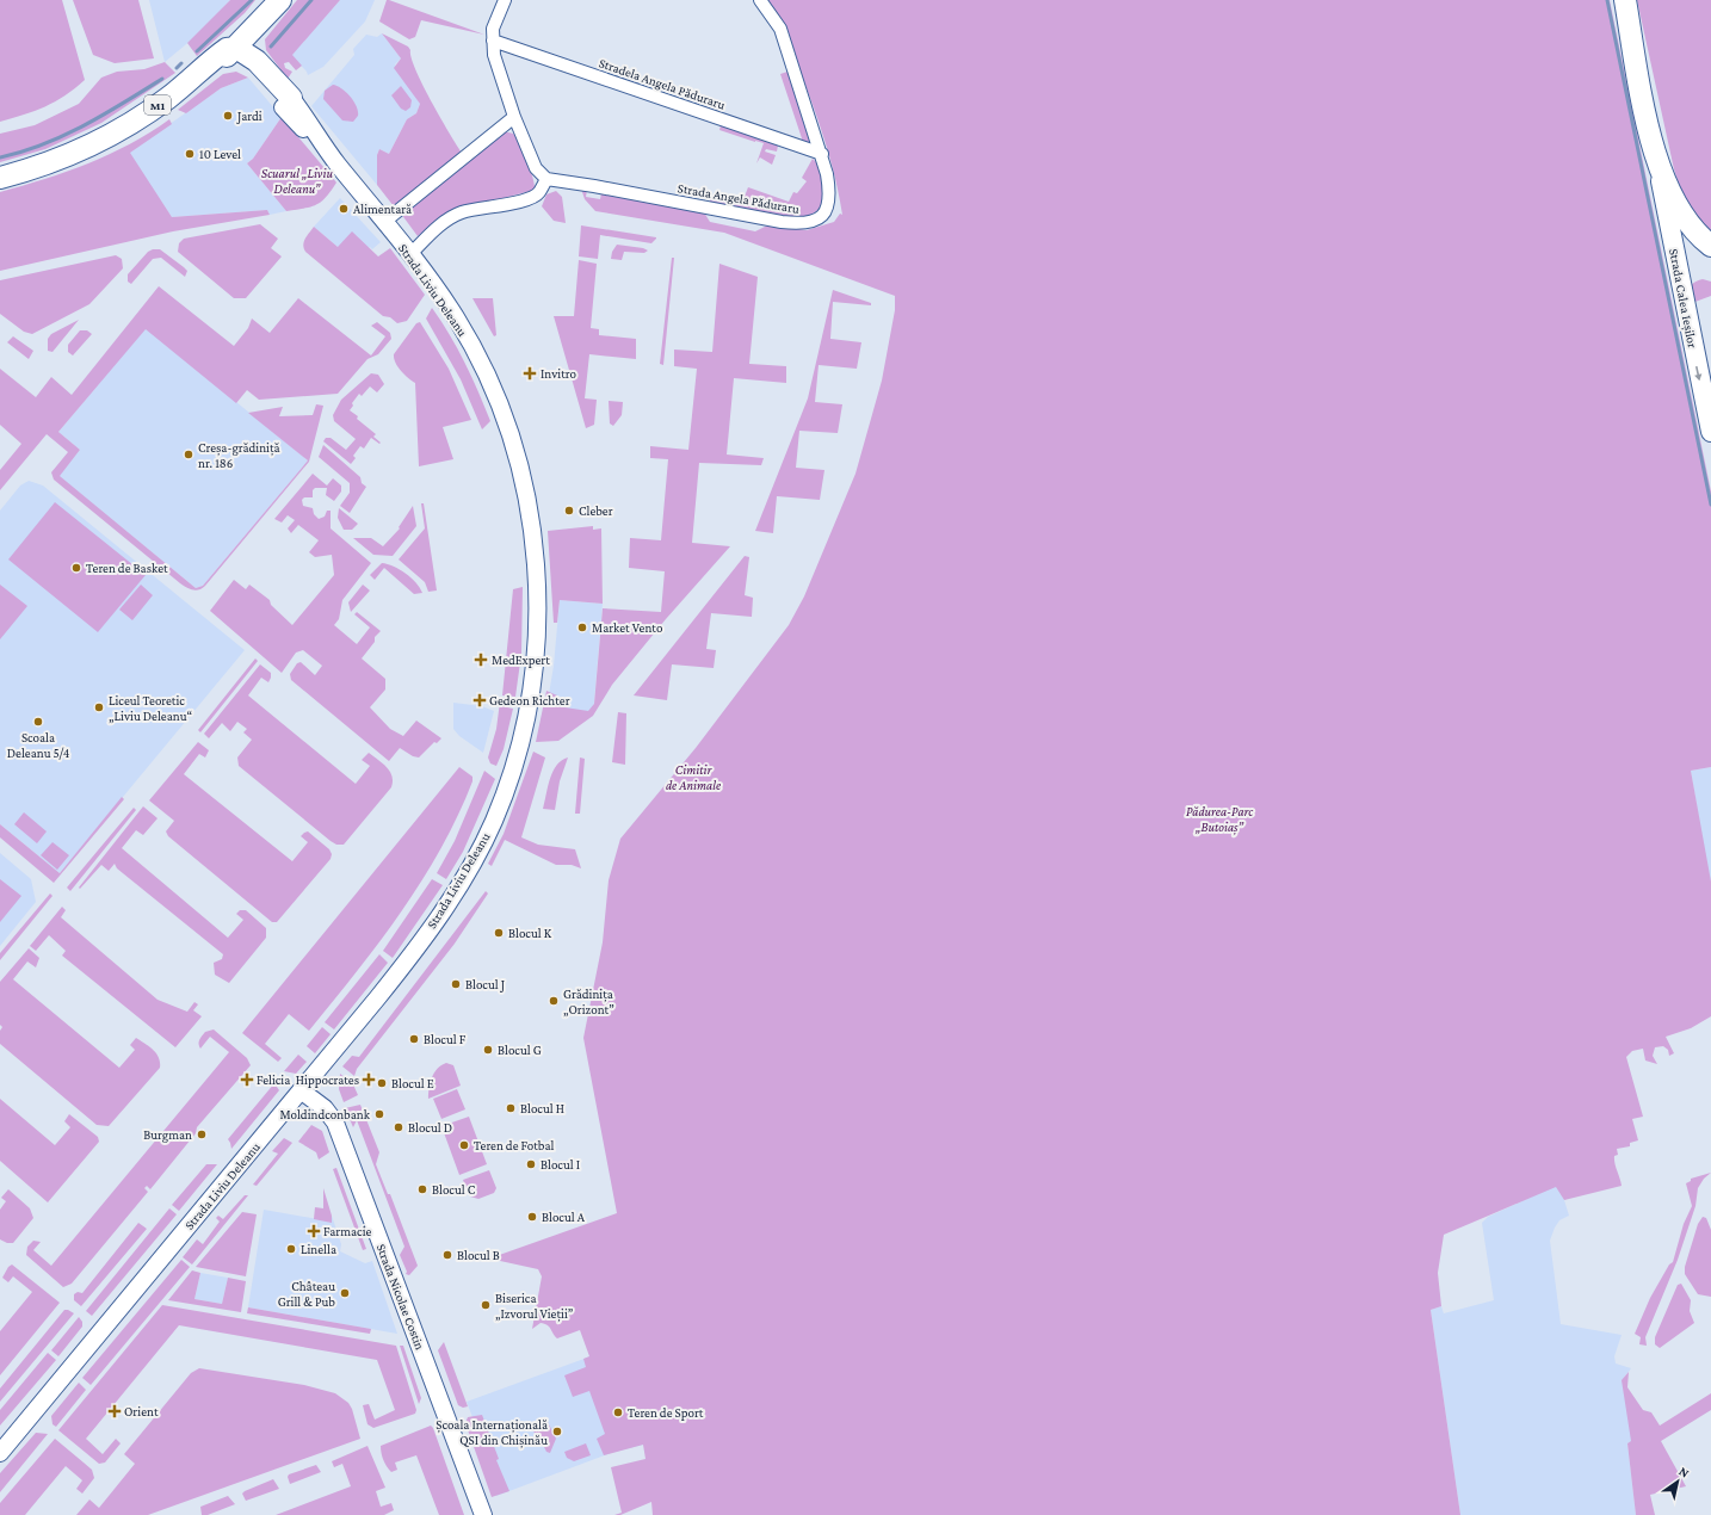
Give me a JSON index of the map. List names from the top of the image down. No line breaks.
{"streets":{"highway":["M1"],"main road":["Strada Liviu Deleanu","Strada Calea Ieșilor","Strada Nicolae Costin"],"street":["Stradela Angela Păduraru","Strada Angela Păduraru"]},"crossings":[["Stradela Angela Păduraru","Strada Angela Păduraru"],["M1","Strada Liviu Deleanu"],["Strada Liviu Deleanu","Strada Nicolae Costin"]],"one_way":["Strada Calea Ieșilor"],"parks":["Scuarul „Liviu Deleanu”","Cimitir de Animale","Pădurea-Parc „Butoiaș”"],"places":{"other":["Jardi","10 Level","Alimentară","Creșa-grădiniță nr. 186","Cleber","Teren de Basket","Market Vento","Liceul Teoretic „Liviu Deleanu“","Scoala Deleanu 5/4","Blocul K","Blocul J","Grădinița „Orizont”","Blocul F","Blocul G","Blocul E","Blocul H","Moldindconbank","Blocul D","Burgman","Teren de Fotbal","Blocul I","Blocul C","Blocul A","Linella","Blocul B","Château Grill & Pub","Biserica „Izvorul Vieții”","Teren de Sport","Școala Internațională QSI din Chișinău"],"health":["Invitro","MedExpert","Gedeon Richter","Felicia","Hippocrates","Farmacie","Orient"]},"north":"top right"}
